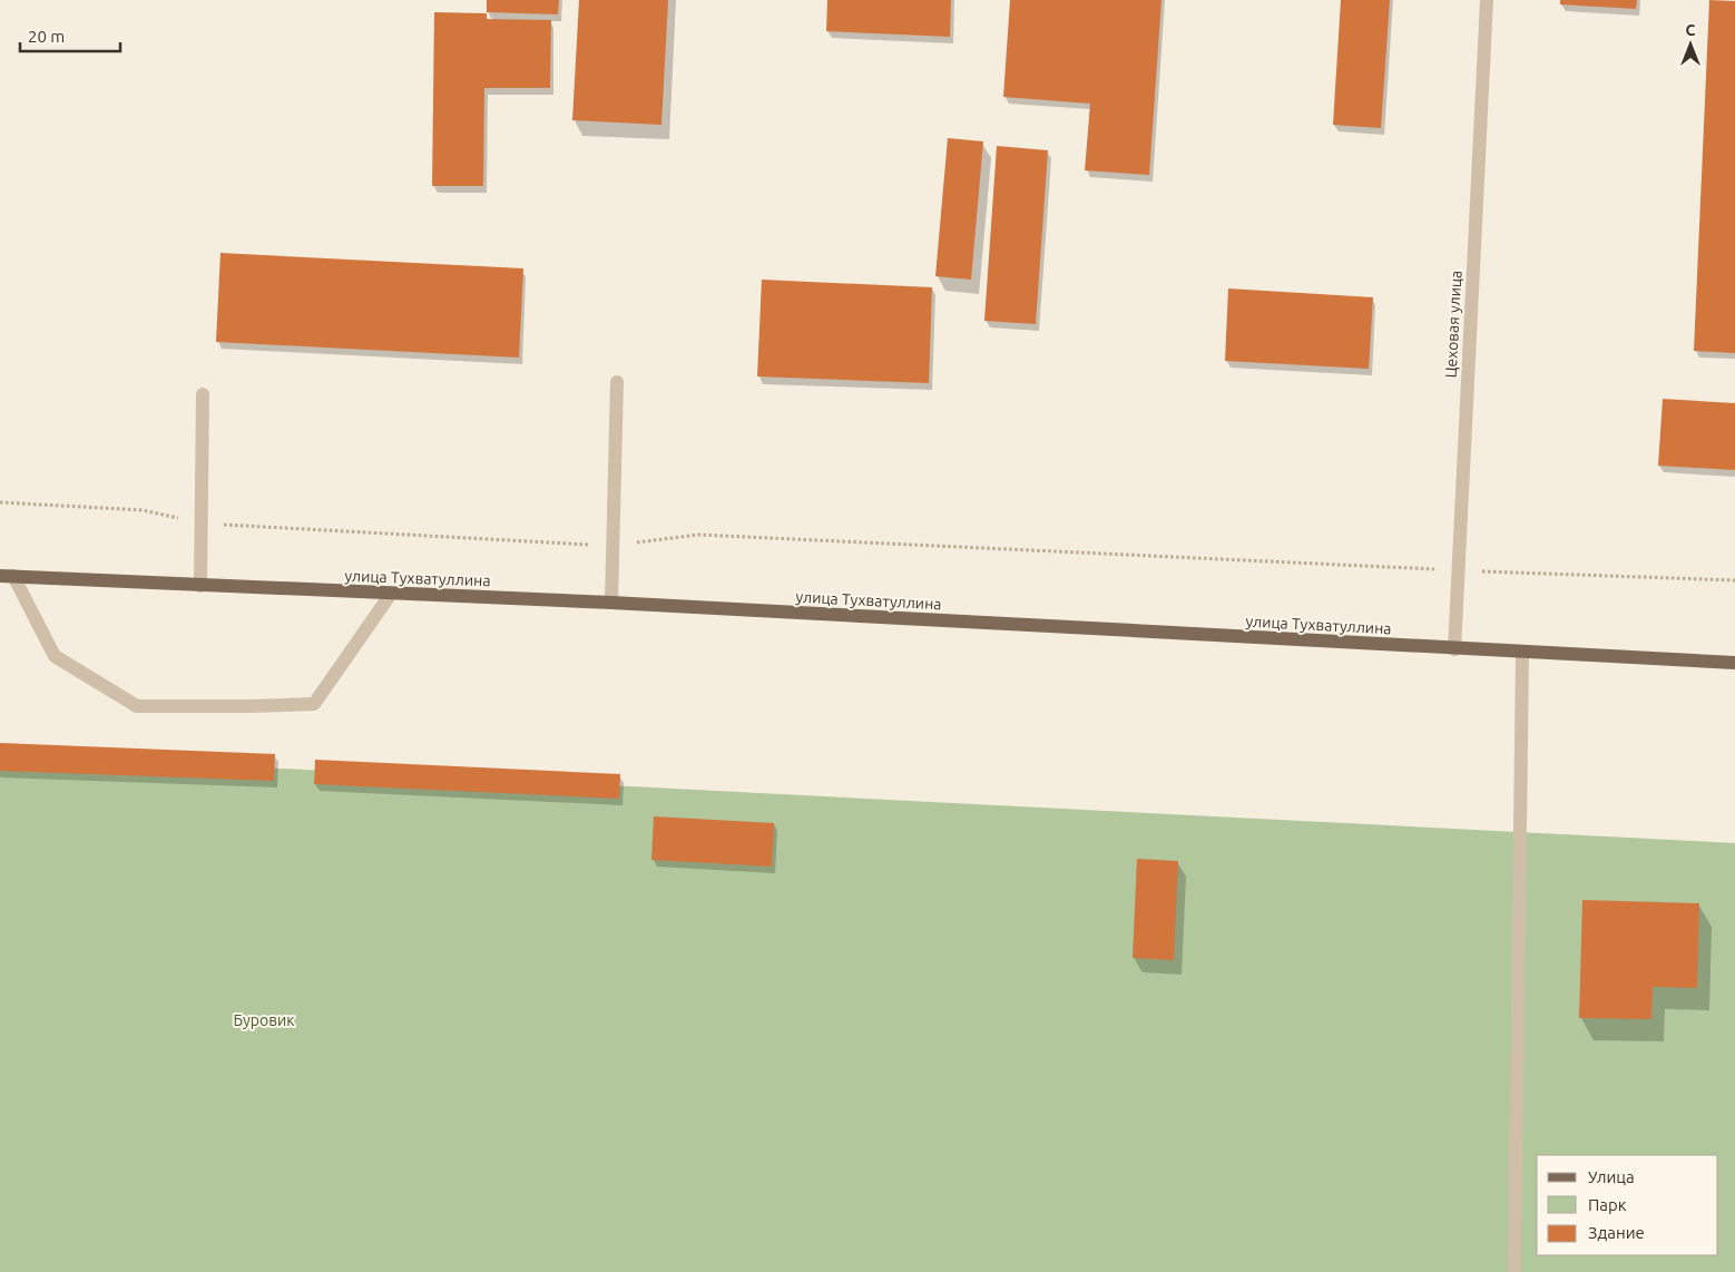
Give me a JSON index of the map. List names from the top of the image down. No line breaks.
{"streets":{"main road":["улица Тухватуллина"],"street":["Цеховая улица"]},"crossings":[["Цеховая улица","улица Тухватуллина"]],"parks":["Буровик"],"legend":["Улица","Парк","Здание"],"scale_bar":"20 m","north":"top"}
